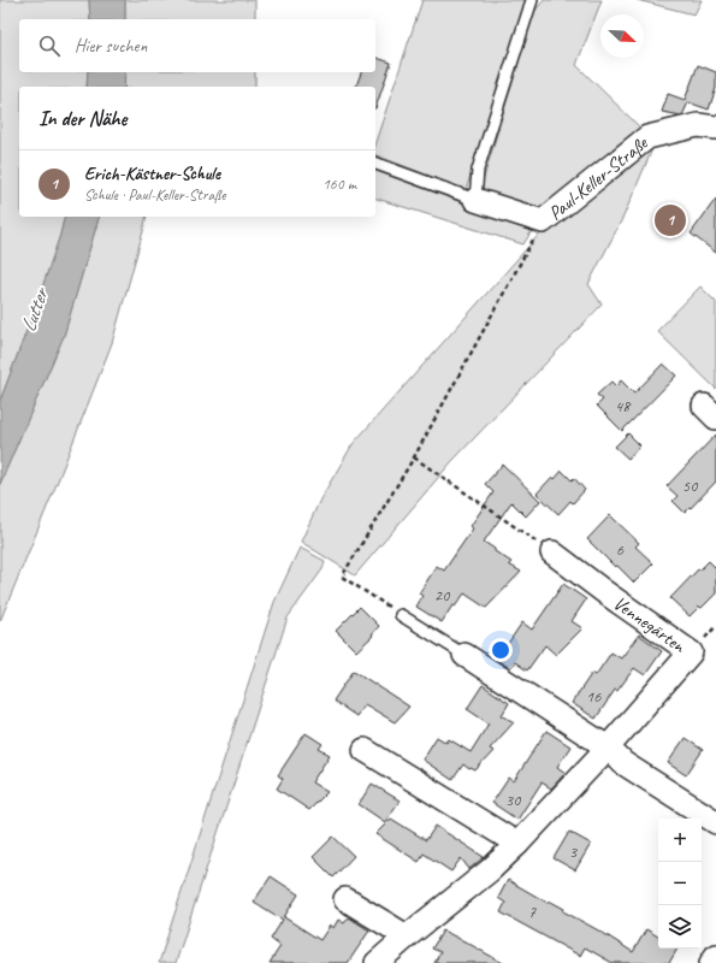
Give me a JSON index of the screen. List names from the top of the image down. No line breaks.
{"streets":{"street":["Paul-Keller-Straße","Vennegärten"]},"water":["Lutter"],"house_numbers":["48","50","6","20","16","30","3","7"],"north":"bottom right","page":{"search":"Hier suchen","heading":"In der Nähe","list":[{"mark":"1","name":"Erich-Kästner-Schule","note":"Schule · Paul-Keller-Straße","value":"160 m"}],"pins":"1","map_buttons":["+","−"]}}
